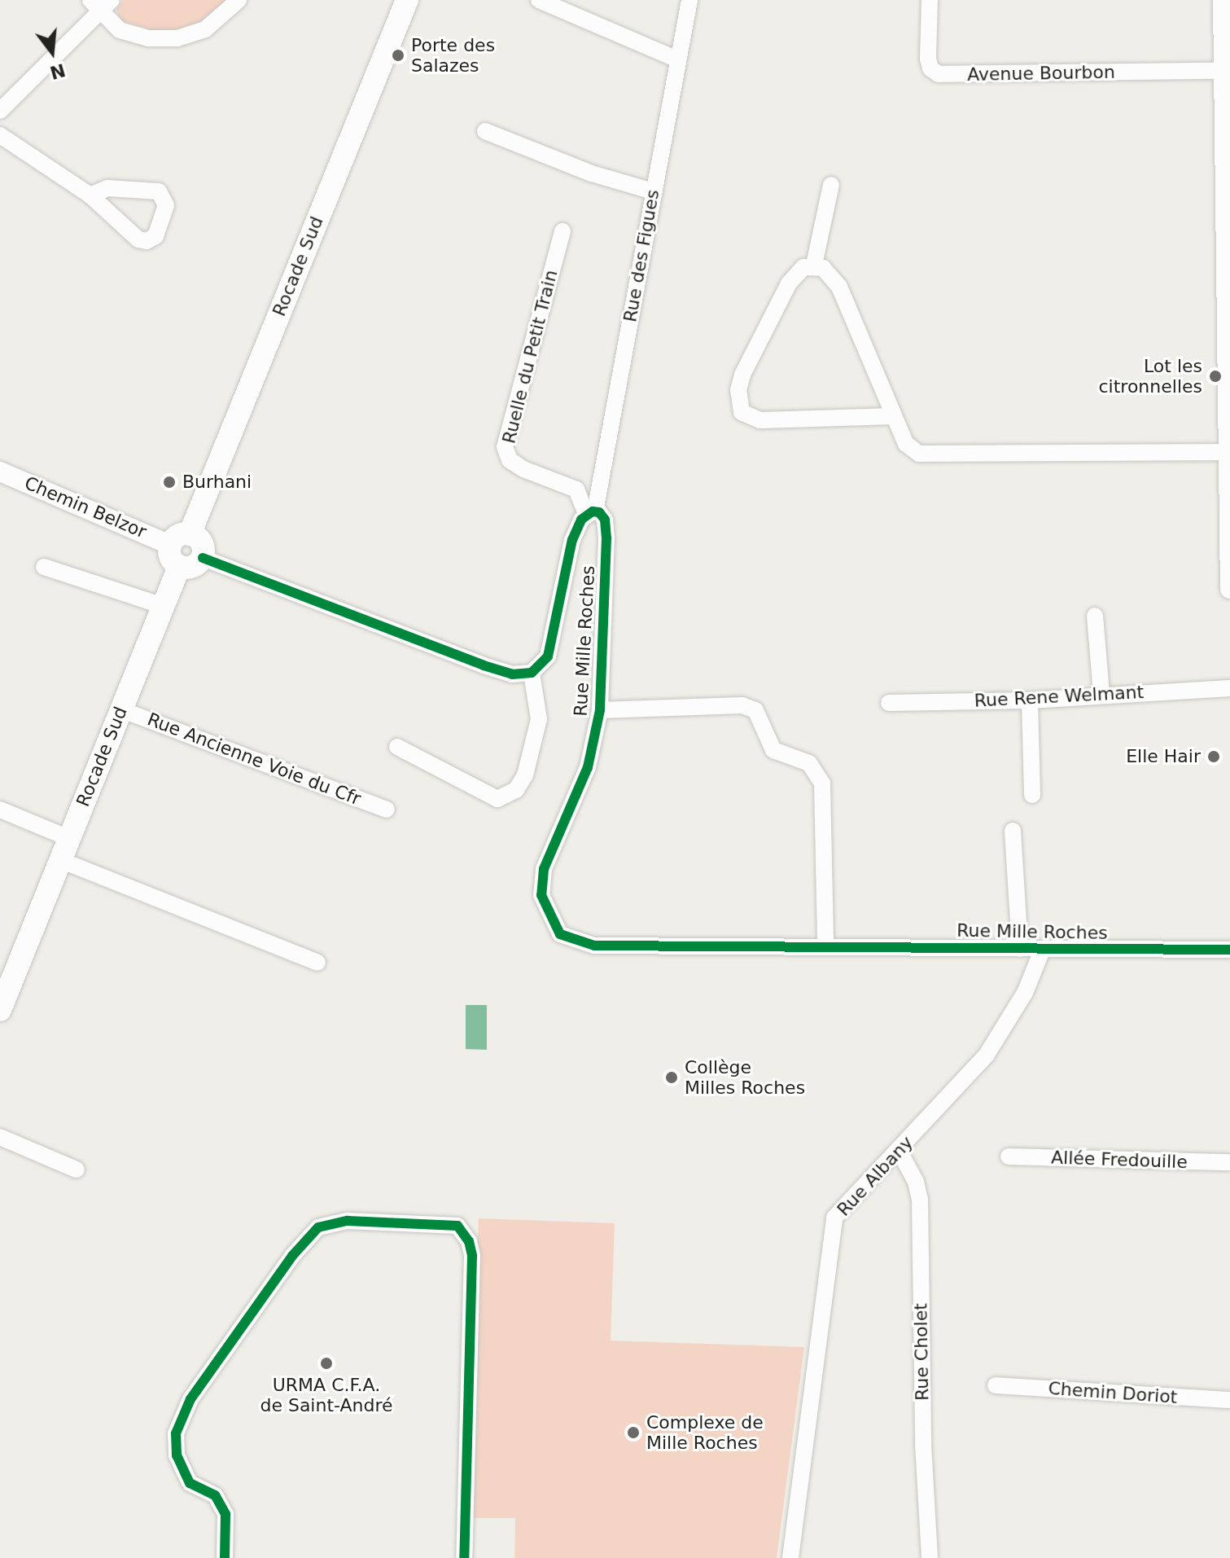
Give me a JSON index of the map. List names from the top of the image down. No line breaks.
{"streets":{"main road":["Rocade Sud"],"street":["Avenue Bourbon","Rue des Figues","Ruelle du Petit Train","Chemin Belzor","Rue Mille Roches","Rue Rene Welmant","Rue Ancienne Voie du Cfr","Allée Fredouille","Rue Albany","Rue Cholet","Chemin Doriot"]},"crossings":[["Rue des Figues","Ruelle du Petit Train"],["Rue des Figues","Rue Mille Roches"],["Rocade Sud","Chemin Belzor"],["Rocade Sud","Rue Ancienne Voie du Cfr"],["Ruelle du Petit Train","Rue Mille Roches"],["Rue Mille Roches","Rue Albany"],["Rue Albany","Rue Cholet"]],"places":["Porte des Salazes","Lot les citronnelles","Burhani","Elle Hair","Collège Milles Roches","URMA C.F.A. de Saint-André","Complexe de Mille Roches"],"north":"bottom"}
